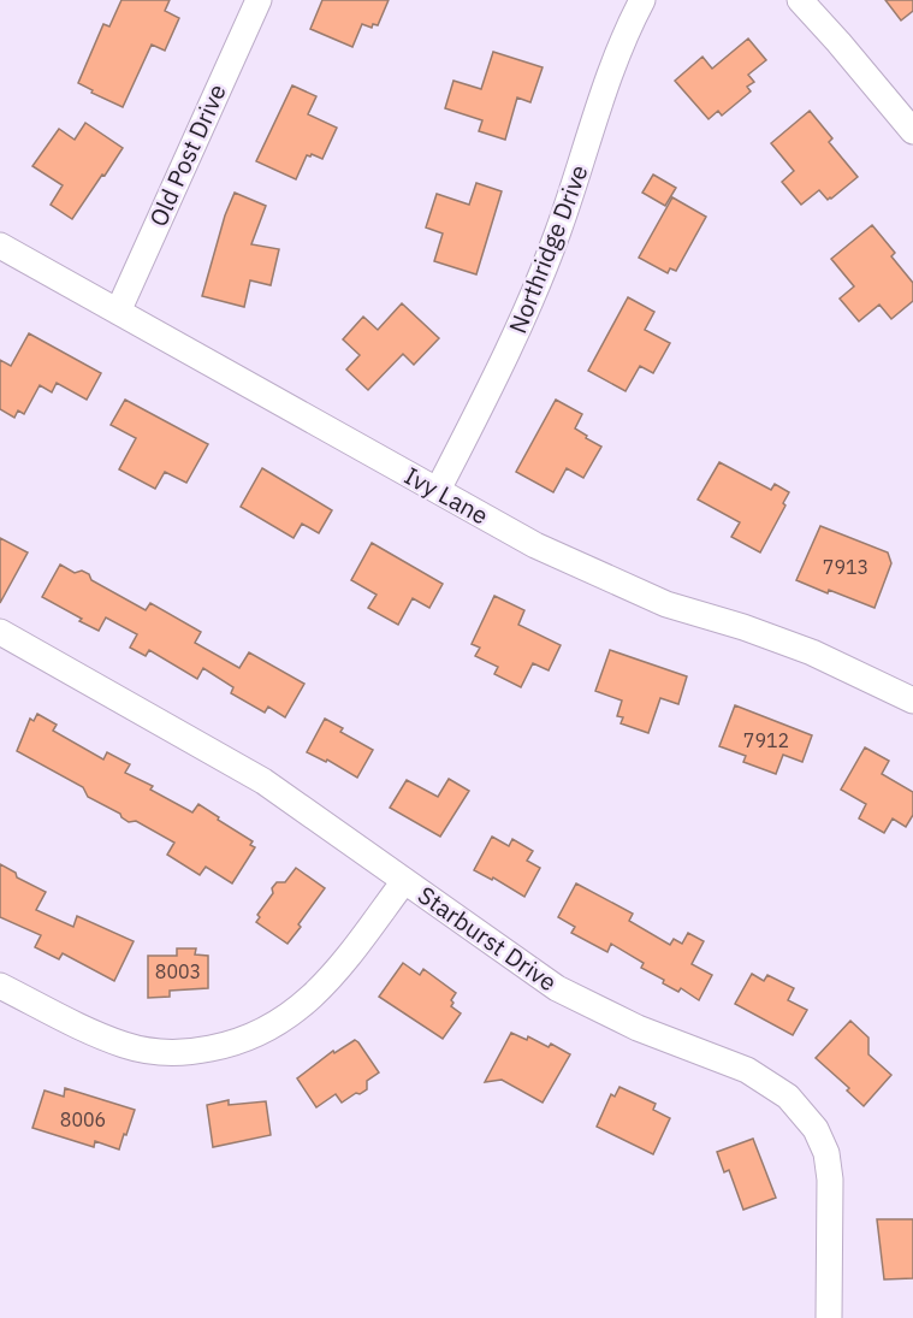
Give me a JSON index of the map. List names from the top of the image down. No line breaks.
{"streets":{"street":["Old Post Drive","Northridge Drive","Ivy Lane","Starburst Drive"]},"crossings":[["Old Post Drive","Ivy Lane"],["Northridge Drive","Ivy Lane"]],"house_numbers":["7913","7912","8003","8006"]}
